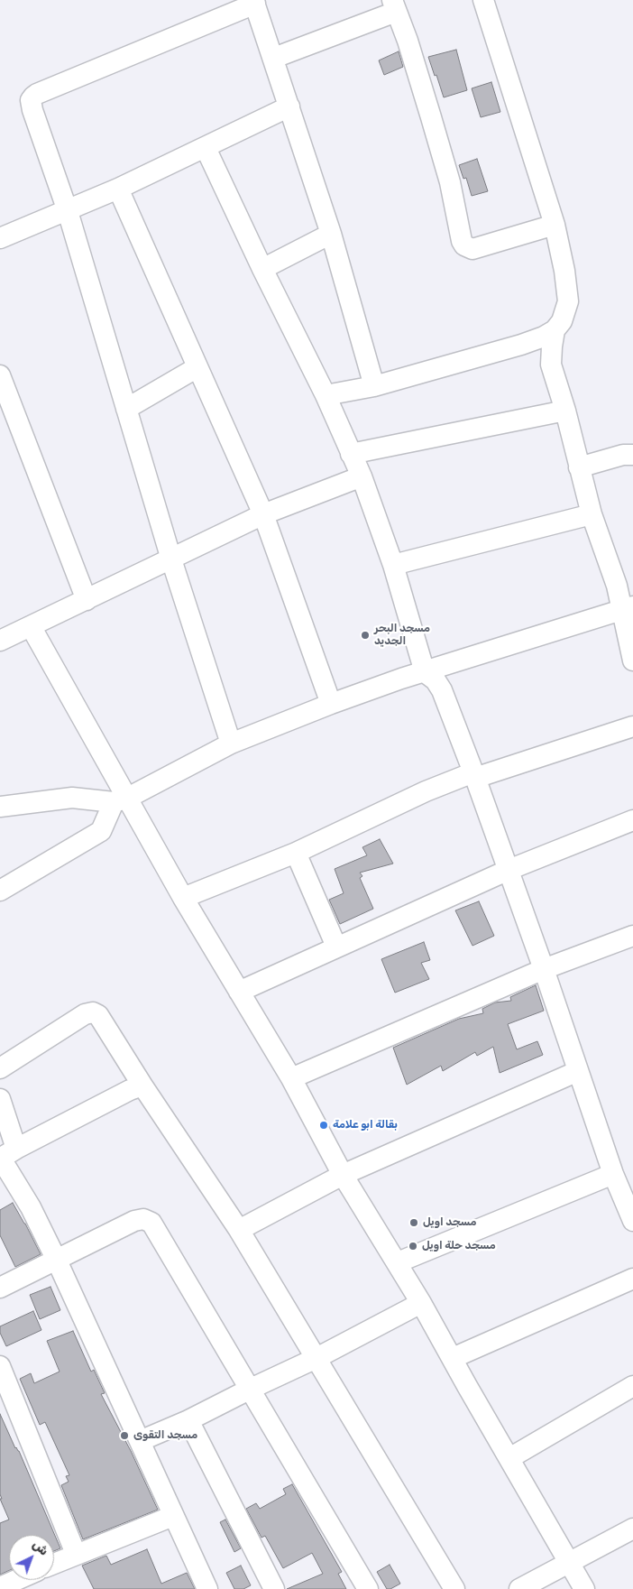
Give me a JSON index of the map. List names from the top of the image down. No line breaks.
{"places":["مسجد البحر الجديد","بقالة ابو علامة","مسجد اويل","مسجد حلة اويل","مسجد التقوى"],"north":"top right"}
